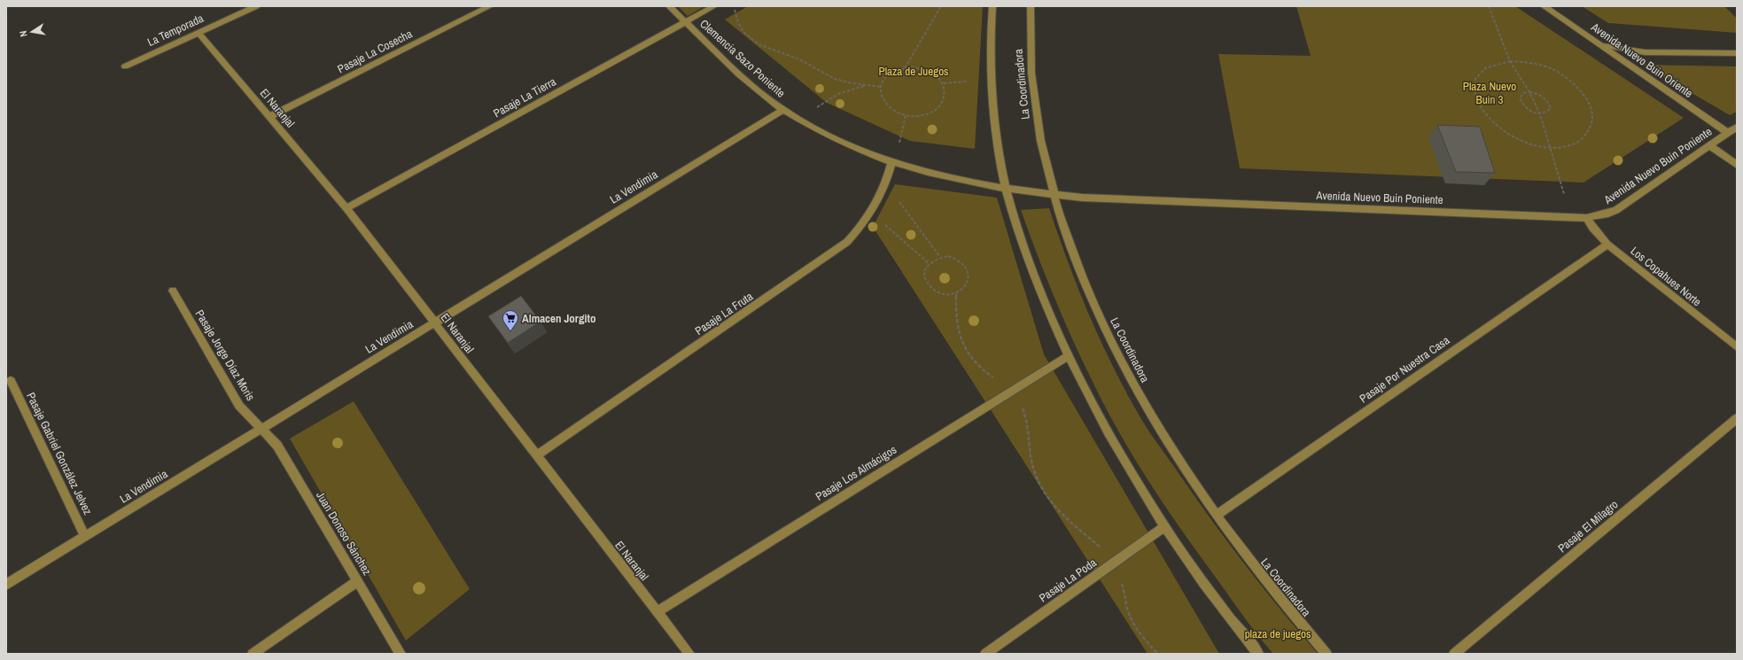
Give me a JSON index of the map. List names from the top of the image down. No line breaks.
{"streets":{"street":["La Temporada","Pasaje La Cosecha","Clemencia Sazo Poniente","Avenida Nuevo Buin Oriente","La Coordinadora","Pasaje La Tierra","El Naranjal","Avenida Nuevo Buin Poniente","La Vendimia","Los Copahues Norte","Pasaje La Fruta","Pasaje Jorge Díaz Moris","Pasaje Por Nuestra Casa","Pasaje Gabriel González Jelvez","Pasaje Los Almácigos","Pasaje El Milagro","Juan Donoso Sánchez","Pasaje La Poda"]},"crossings":[["La Temporada","El Naranjal"],["Pasaje La Cosecha","El Naranjal"],["Clemencia Sazo Poniente","Pasaje La Tierra"],["Clemencia Sazo Poniente","Avenida Nuevo Buin Poniente"],["Clemencia Sazo Poniente","La Vendimia"],["Clemencia Sazo Poniente","Pasaje La Fruta"],["Avenida Nuevo Buin Oriente","Avenida Nuevo Buin Poniente"],["La Coordinadora","Avenida Nuevo Buin Poniente"],["La Coordinadora","Pasaje Por Nuestra Casa"],["Pasaje La Tierra","El Naranjal"],["El Naranjal","La Vendimia"],["El Naranjal","Pasaje La Fruta"],["El Naranjal","Pasaje Los Almácigos"],["Avenida Nuevo Buin Poniente","Los Copahues Norte"],["La Vendimia","Pasaje Jorge Díaz Moris"],["La Vendimia","Pasaje Gabriel González Jelvez"],["La Vendimia","Juan Donoso Sánchez"],["Los Copahues Norte","Pasaje Por Nuestra Casa"],["Pasaje Jorge Díaz Moris","Juan Donoso Sánchez"]],"parks":["Plaza de Juegos","Plaza Nuevo Buin 3","plaza de juegos"],"places":{"supermarket":["Almacen Jorgito"]},"north":"left"}
